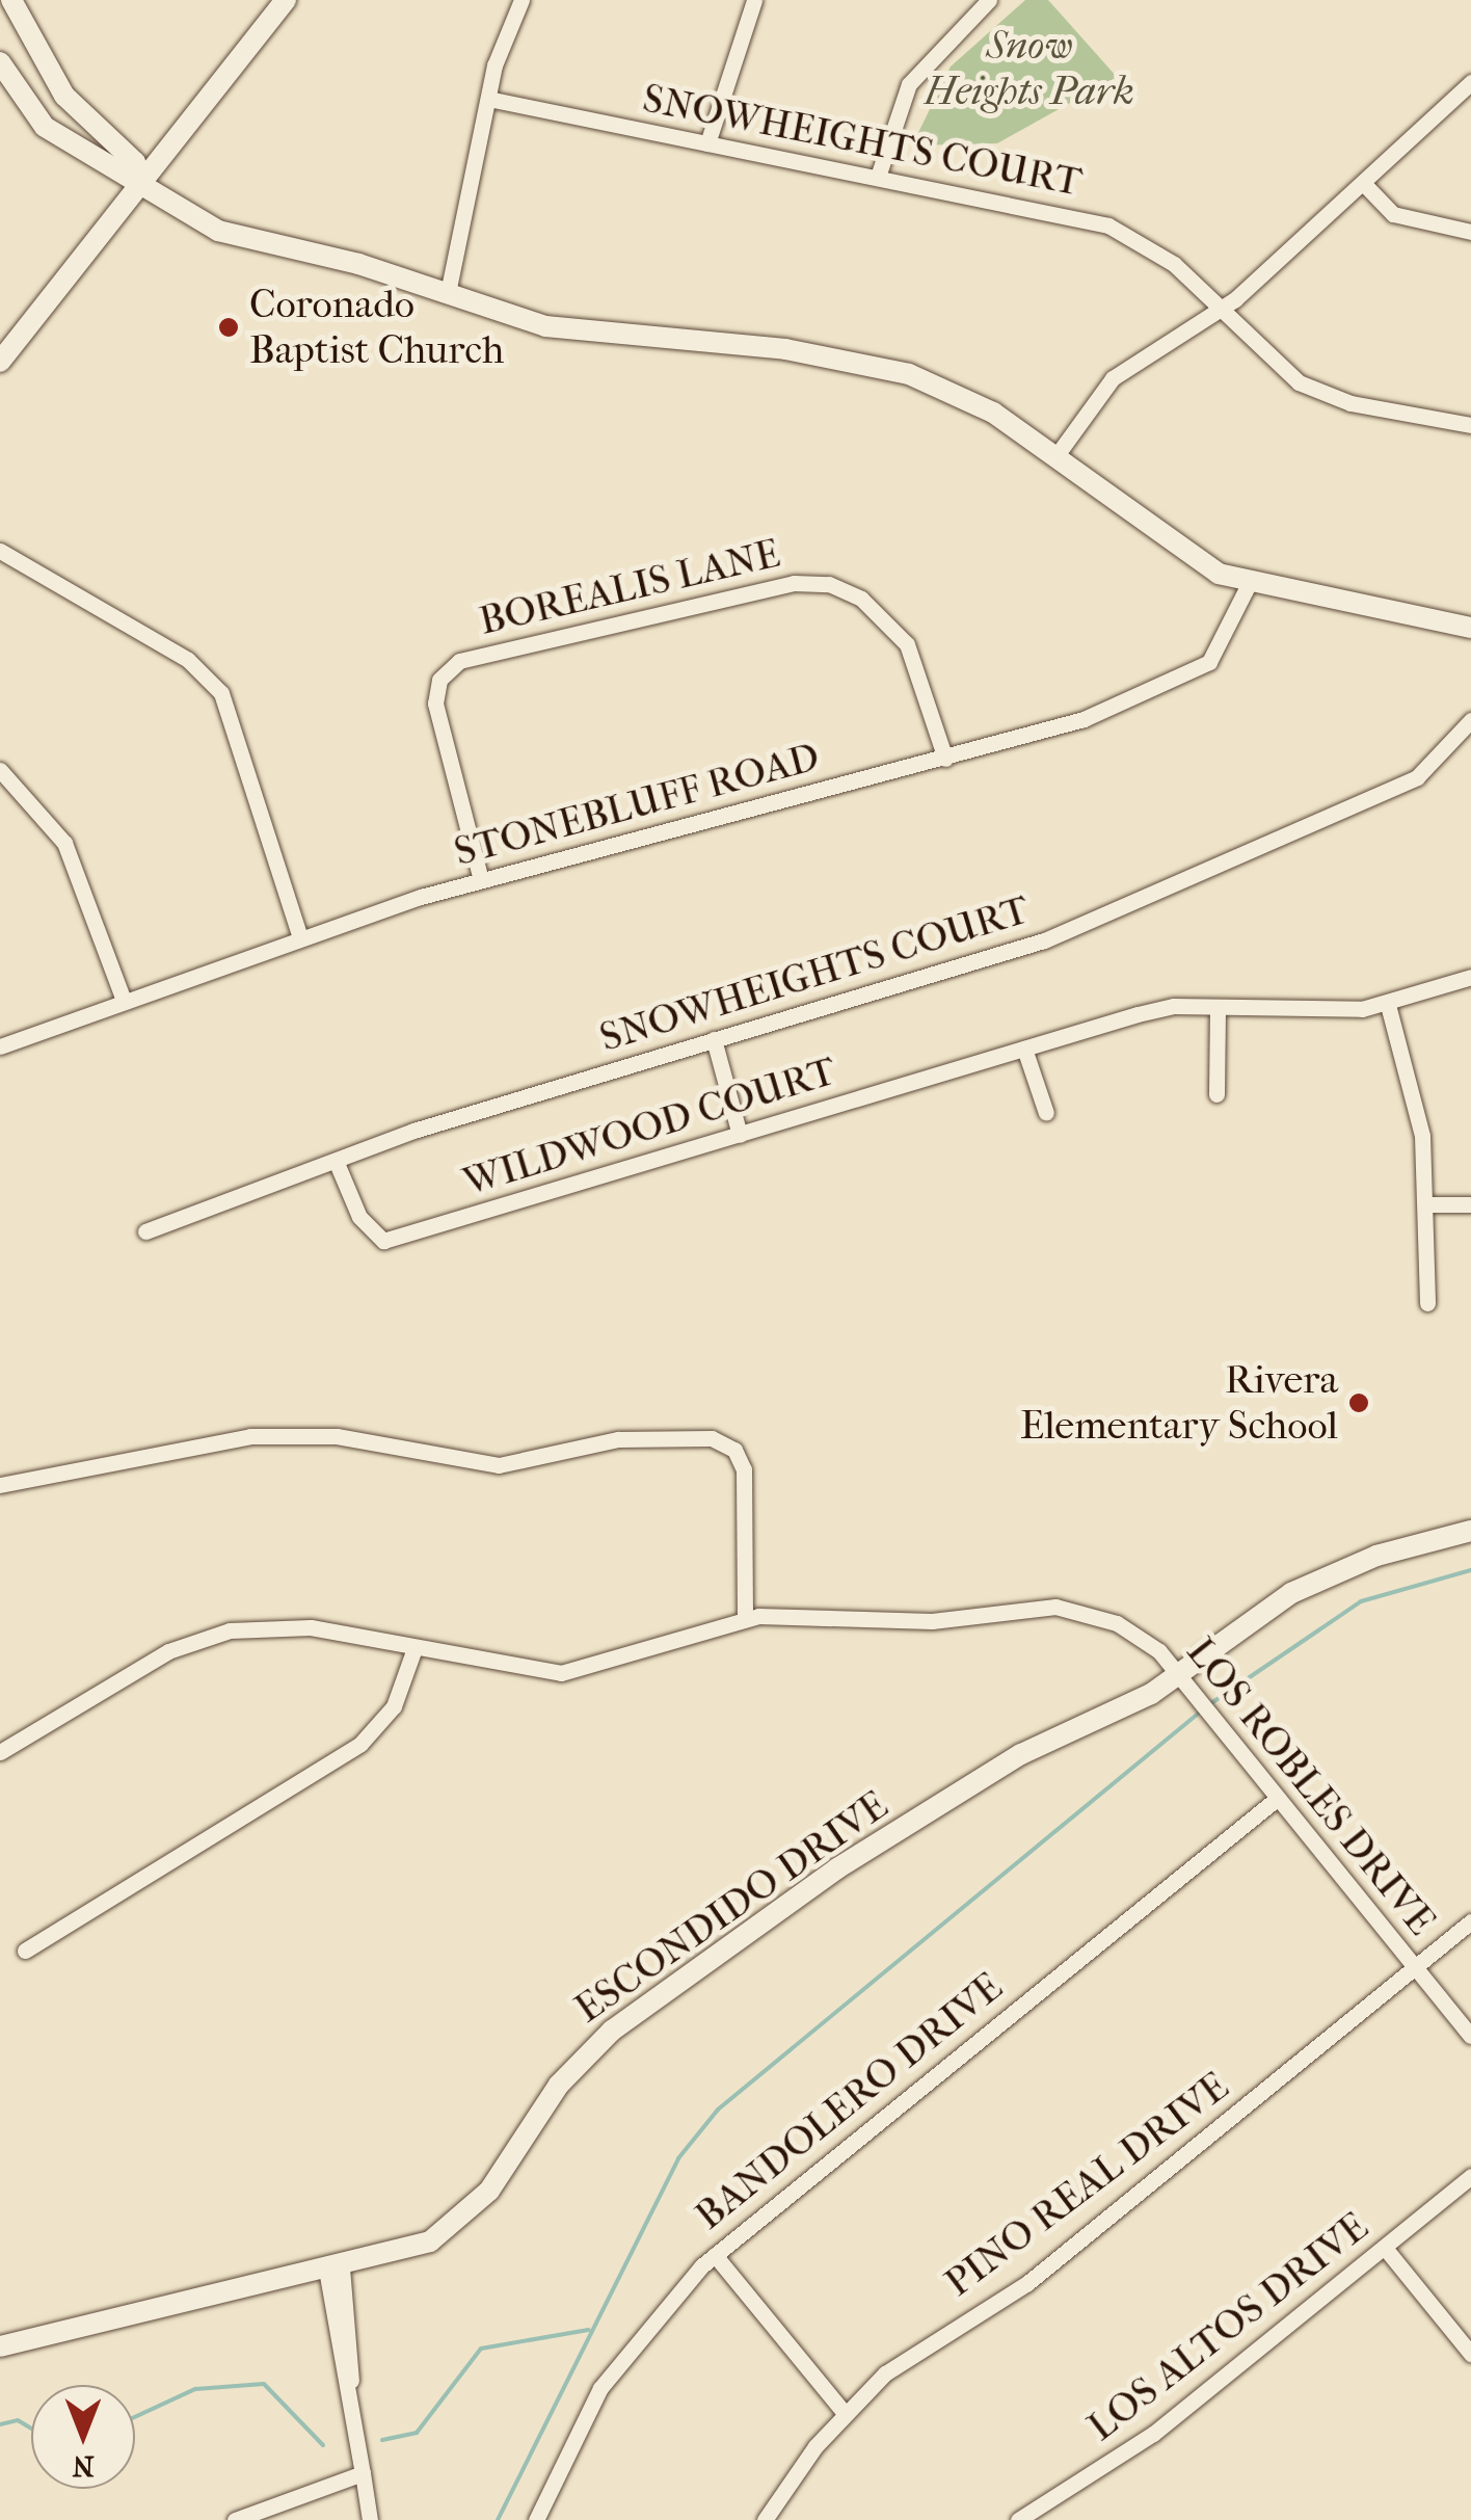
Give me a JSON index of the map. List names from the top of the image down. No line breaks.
{"streets":{"street":["SNOWHEIGHTS COURT","BOREALIS LANE","STONEBLUFF ROAD","WILDWOOD COURT","LOS ROBLES DRIVE","ESCONDIDO DRIVE","BANDOLERO DRIVE","PINO REAL DRIVE","LOS ALTOS DRIVE"]},"crossings":[["SNOWHEIGHTS COURT","WILDWOOD COURT"],["BOREALIS LANE","STONEBLUFF ROAD"],["LOS ROBLES DRIVE","ESCONDIDO DRIVE"],["LOS ROBLES DRIVE","BANDOLERO DRIVE"],["LOS ROBLES DRIVE","PINO REAL DRIVE"]],"parks":["Snow Heights Park"],"places":["Coronado Baptist Church","Rivera Elementary School"],"north":"bottom"}
